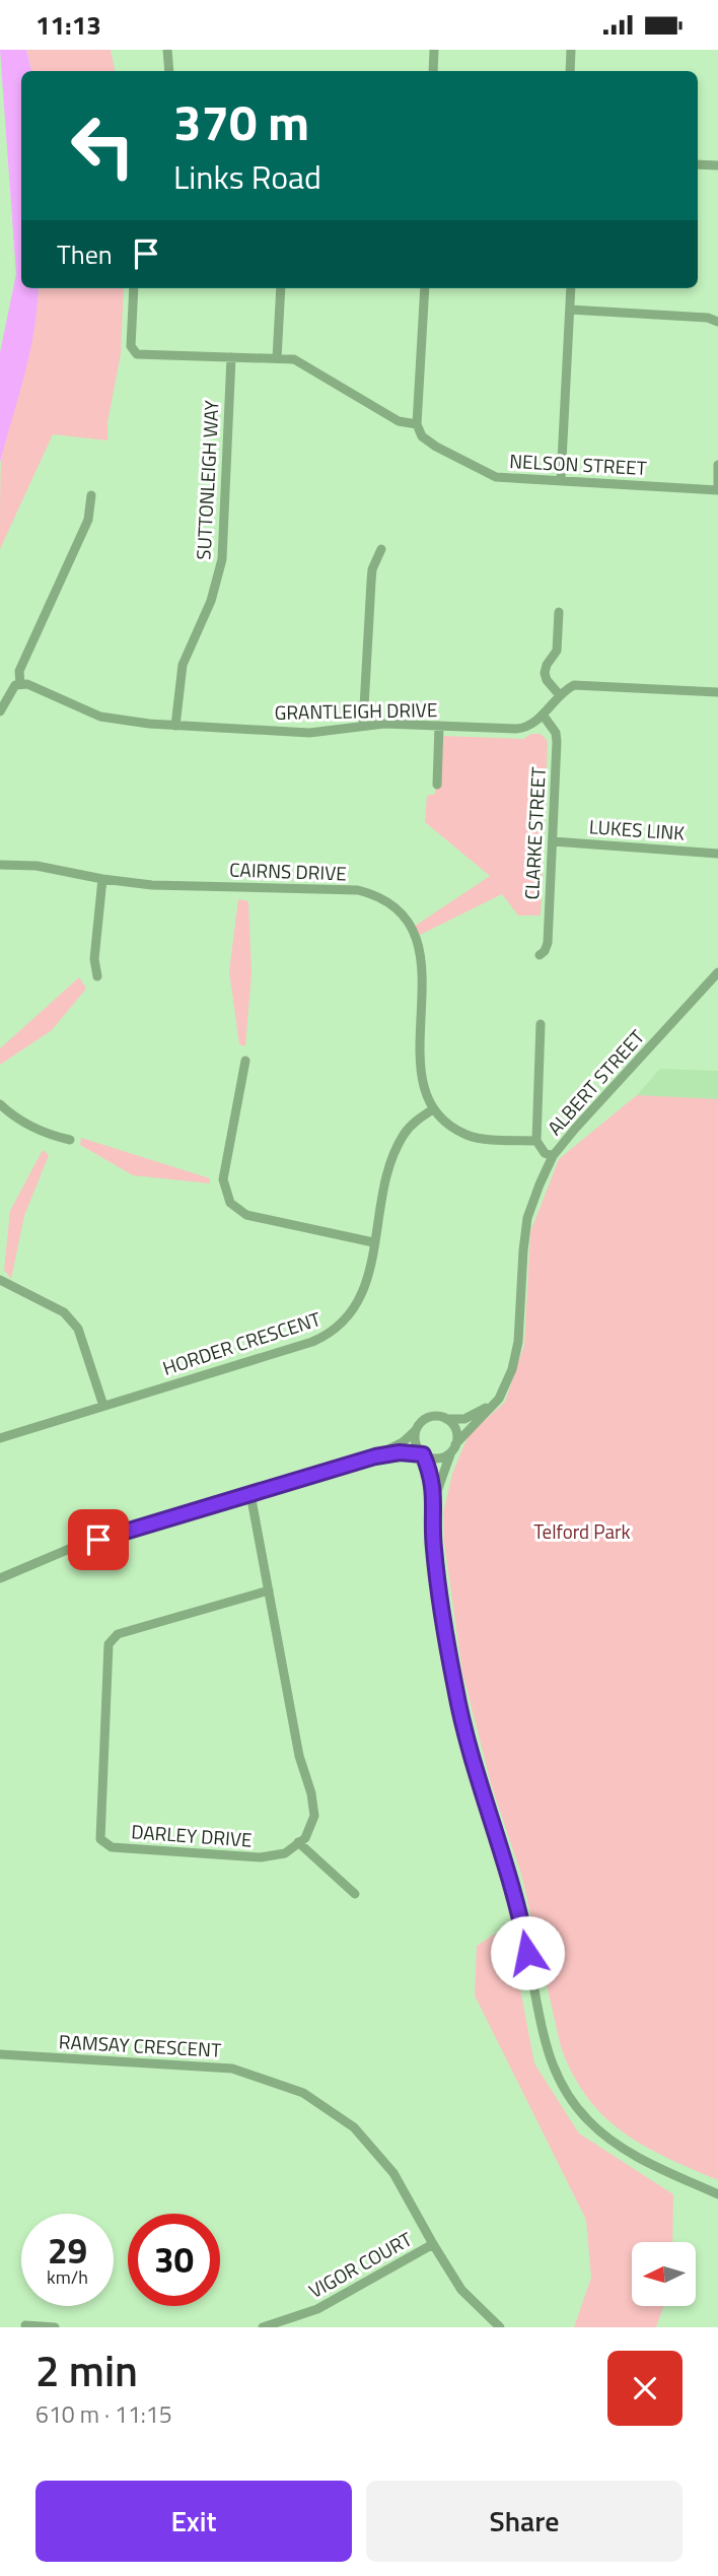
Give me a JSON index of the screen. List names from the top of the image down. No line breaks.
{"streets":{"street":["NELSON STREET","SUTTONLEIGH WAY","GRANTLEIGH DRIVE","LUKES LINK","CLARKE STREET","CAIRNS DRIVE","ALBERT STREET","HORDER CRESCENT","DARLEY DRIVE","RAMSAY CRESCENT","VIGOR COURT"]},"crossings":[["NELSON STREET","SUTTONLEIGH WAY"],["SUTTONLEIGH WAY","GRANTLEIGH DRIVE"],["GRANTLEIGH DRIVE","CLARKE STREET"],["LUKES LINK","CLARKE STREET"],["CAIRNS DRIVE","HORDER CRESCENT"],["RAMSAY CRESCENT","VIGOR COURT"]],"parks":["Telford Park"],"north":"left","page":{"status":"11:13","turn":["370 m","Links Road"],"then":"Then","speed":"29 km/h","limit":"30","heading":["2 min","610 m · 11:15"],"buttons":["Exit","Share"]}}
